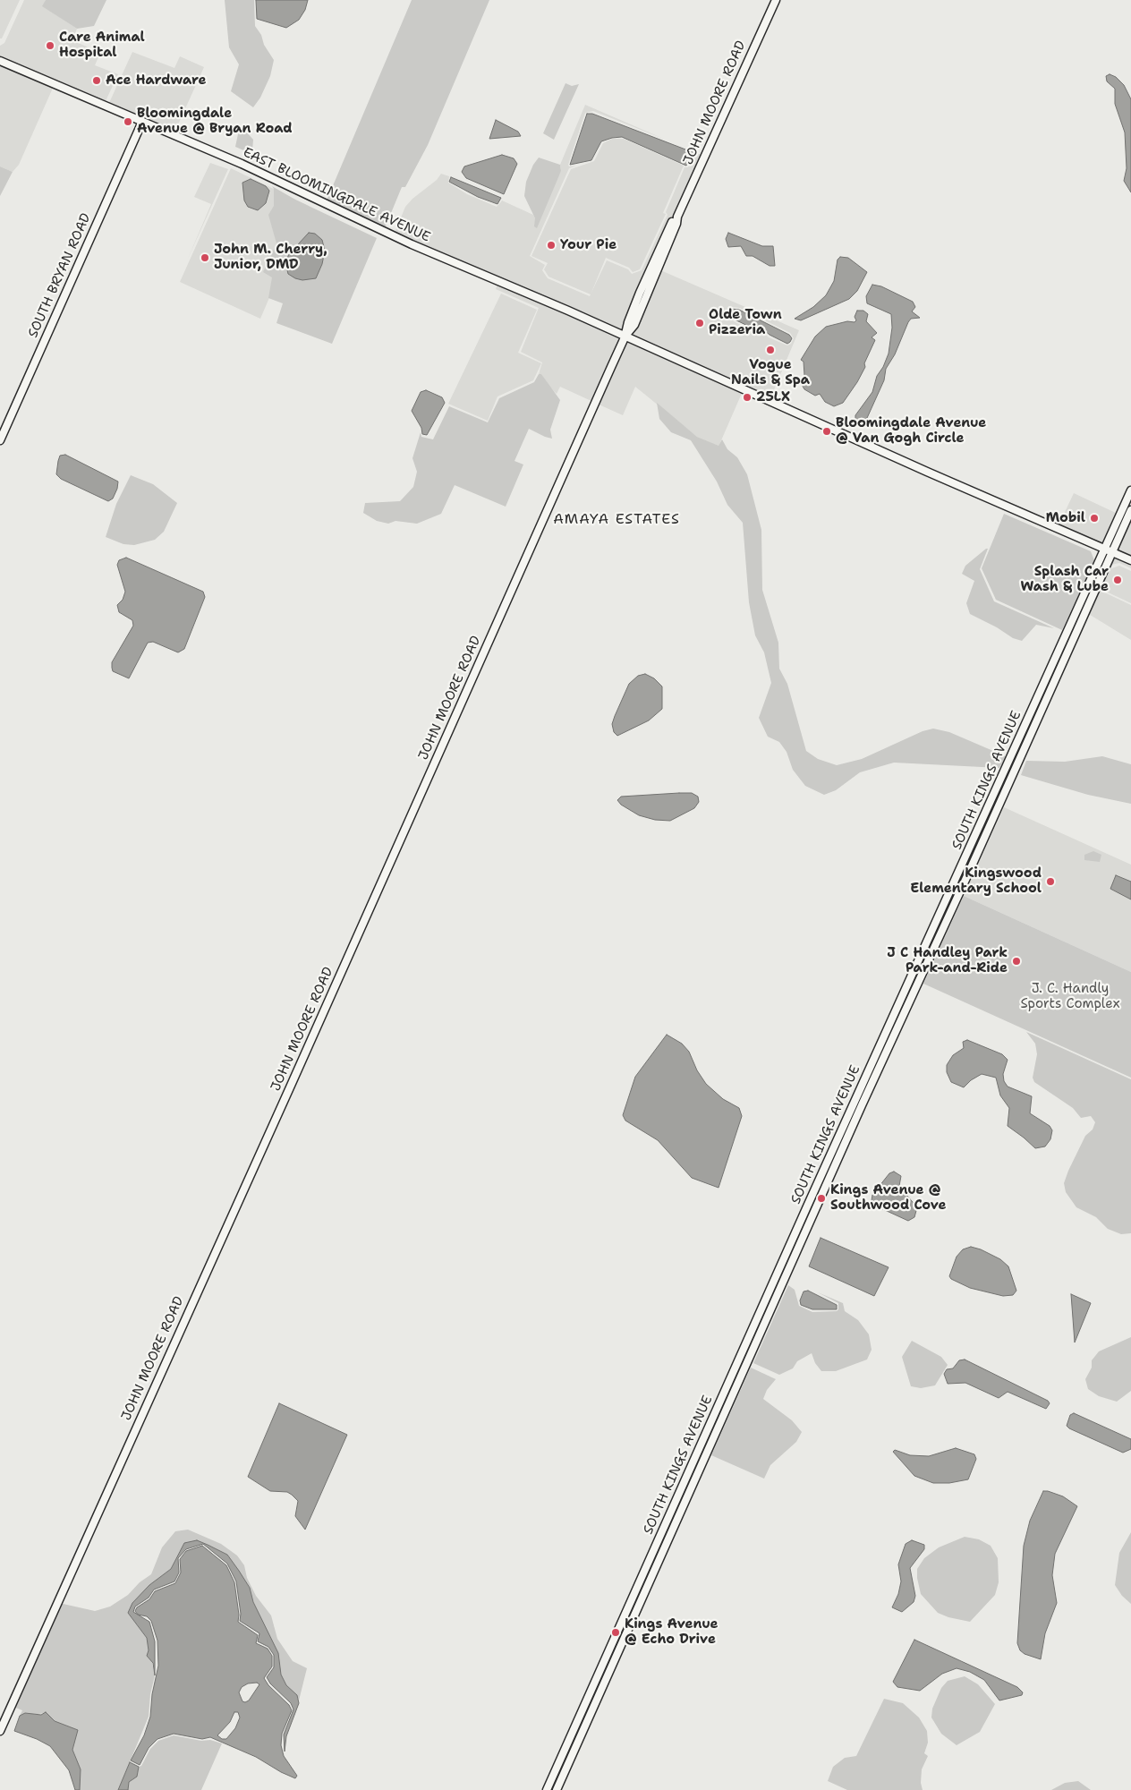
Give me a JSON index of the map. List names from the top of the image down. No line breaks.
{"streets":{"main road":["JOHN MOORE ROAD","EAST BLOOMINGDALE AVENUE","SOUTH BRYAN ROAD","SOUTH KINGS AVENUE"]},"crossings":[["JOHN MOORE ROAD","EAST BLOOMINGDALE AVENUE"],["EAST BLOOMINGDALE AVENUE","SOUTH BRYAN ROAD"],["EAST BLOOMINGDALE AVENUE","SOUTH KINGS AVENUE"]],"districts":["AMAYA ESTATES"],"parks":["J. C. Handly Sports Complex"],"places":["Care Animal Hospital","Ace Hardware","Bloomingdale Avenue @ Bryan Road","Your Pie","John M. Cherry, Junior, DMD","Olde Town Pizzeria","Vogue Nails & Spa","25LX","Bloomingdale Avenue @ Van Gogh Circle","Mobil","Splash Car Wash & Lube","Kingswood Elementary School","J C Handley Park Park-and-Ride","Kings Avenue @ Southwood Cove","Kings Avenue @ Echo Drive"]}
